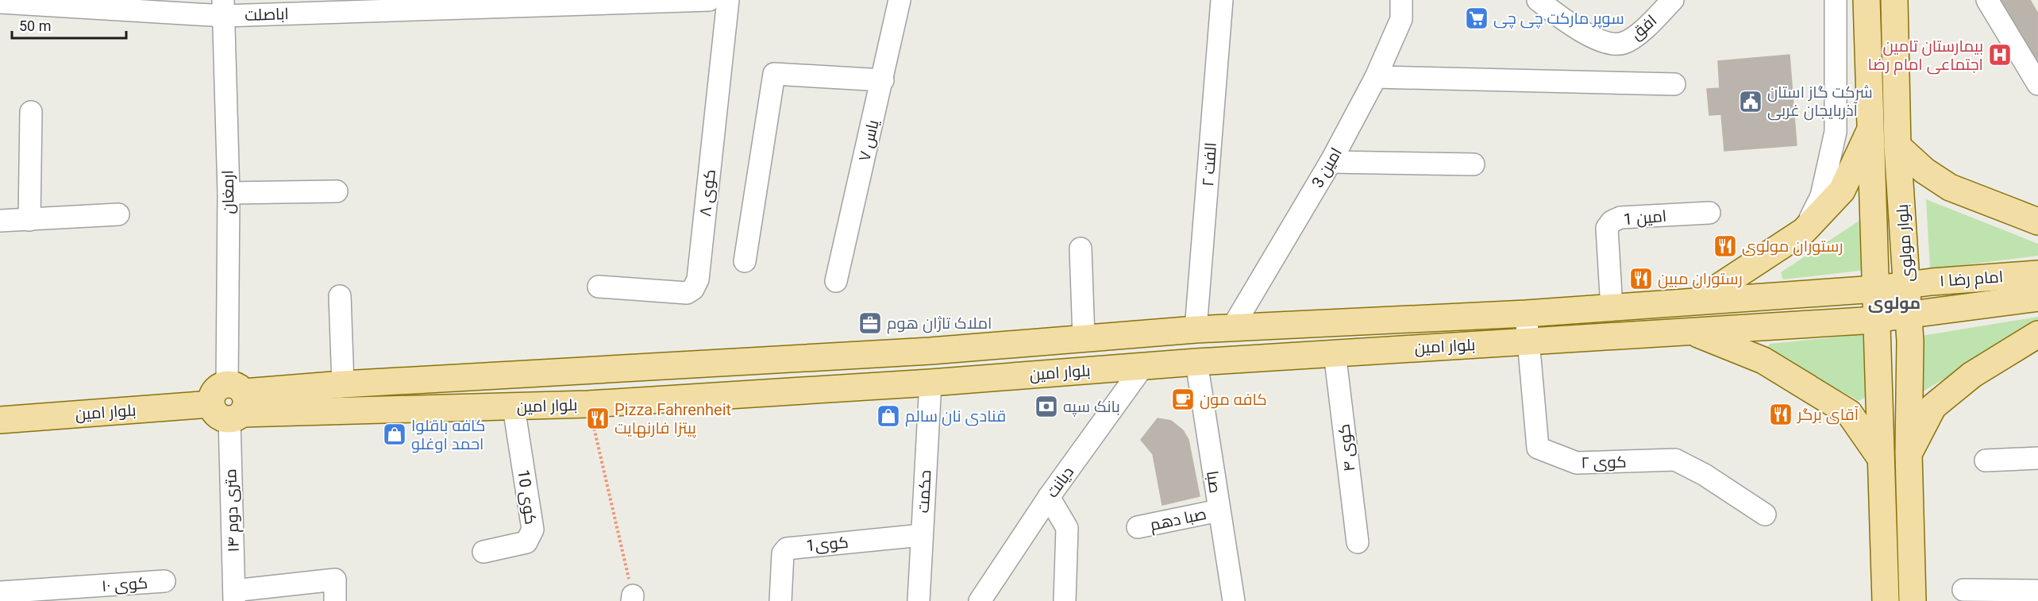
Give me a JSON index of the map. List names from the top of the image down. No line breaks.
{"streets":{"main road":["بلوار مولوی","امام رضا ۱","بلوار امین"],"street":["اباصلت","افق","یاس ۷","الفت ۲","امین 3","ارمغان","کوی ۸","امین 1","کوی ۴","کوی ۲","دیانت","صبا","حکمت","کوی 10","۱۴ متری دوم","صبا دهم","کوی1","کوی ۱۰"]},"crossings":[["اباصلت","ارمغان"],["الفت ۲","بلوار امین"],["امین 3","بلوار امین"],["ارمغان","بلوار امین"],["ارمغان","۱۴ متری دوم"],["امین 1","بلوار امین"],["بلوار مولوی","امام رضا ۱"],["بلوار مولوی","بلوار امین"],["امام رضا ۱","بلوار امین"],["بلوار امین","کوی ۴"],["بلوار امین","کوی ۲"],["بلوار امین","دیانت"],["بلوار امین","صبا"],["بلوار امین","حکمت"],["بلوار امین","کوی 10"],["بلوار امین","۱۴ متری دوم"],["صبا","صبا دهم"],["حکمت","کوی1"]],"districts":["مولوی"],"places":{"supermarket":["سوپر مارکت چی چی"],"hospital":["بیمارستان تامین اجتماعی امام رضا"],"public building":["شرکت گاز استان آذربایجان غربی"],"restaurant":["رستوران مولوی","رستوران مبین","آقاى برگر","Pizza Fahrenheit پیتزا فارنهایت"],"office":["املاک تاژان هوم"],"cafe":["کافه مون"],"bank":["بانک سپه"],"shop":["قنادی نان سالم","کافه باقلوا احمد اوغلو"]},"scale_bar":"50 m"}
